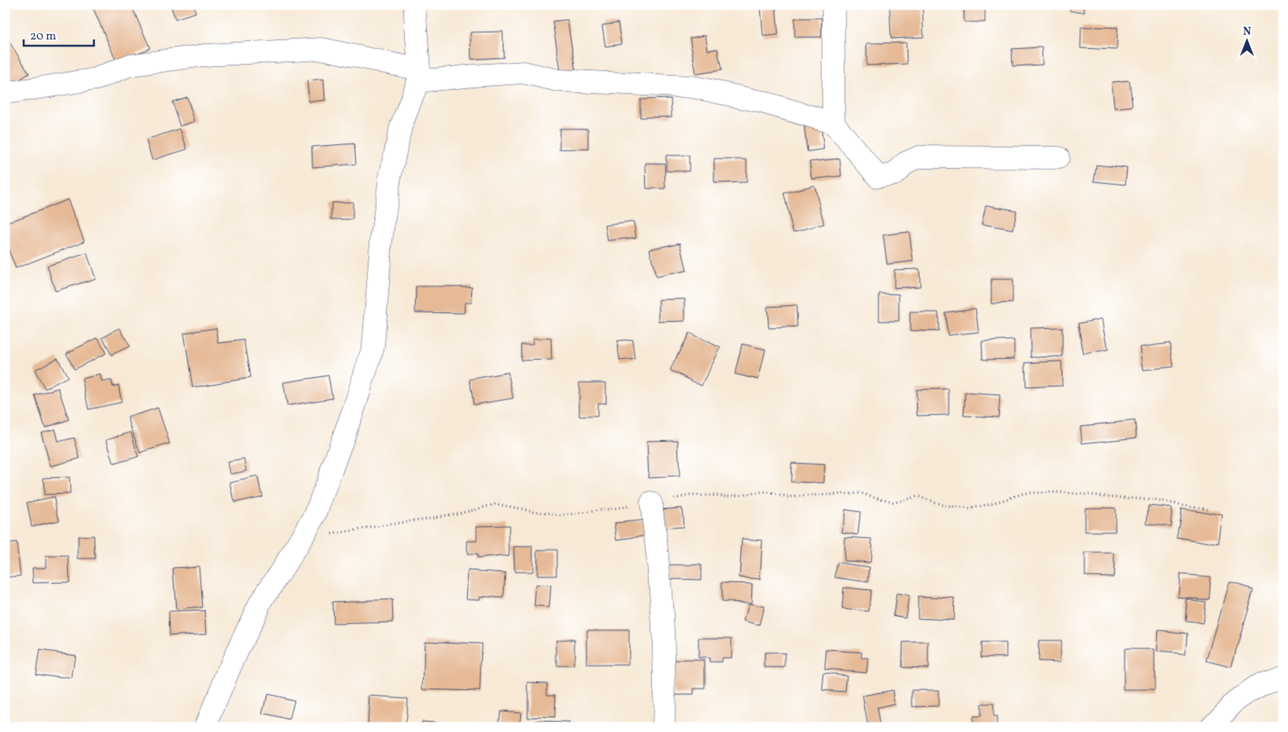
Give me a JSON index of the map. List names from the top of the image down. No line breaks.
{"scale_bar":"20 m","north":"top"}
